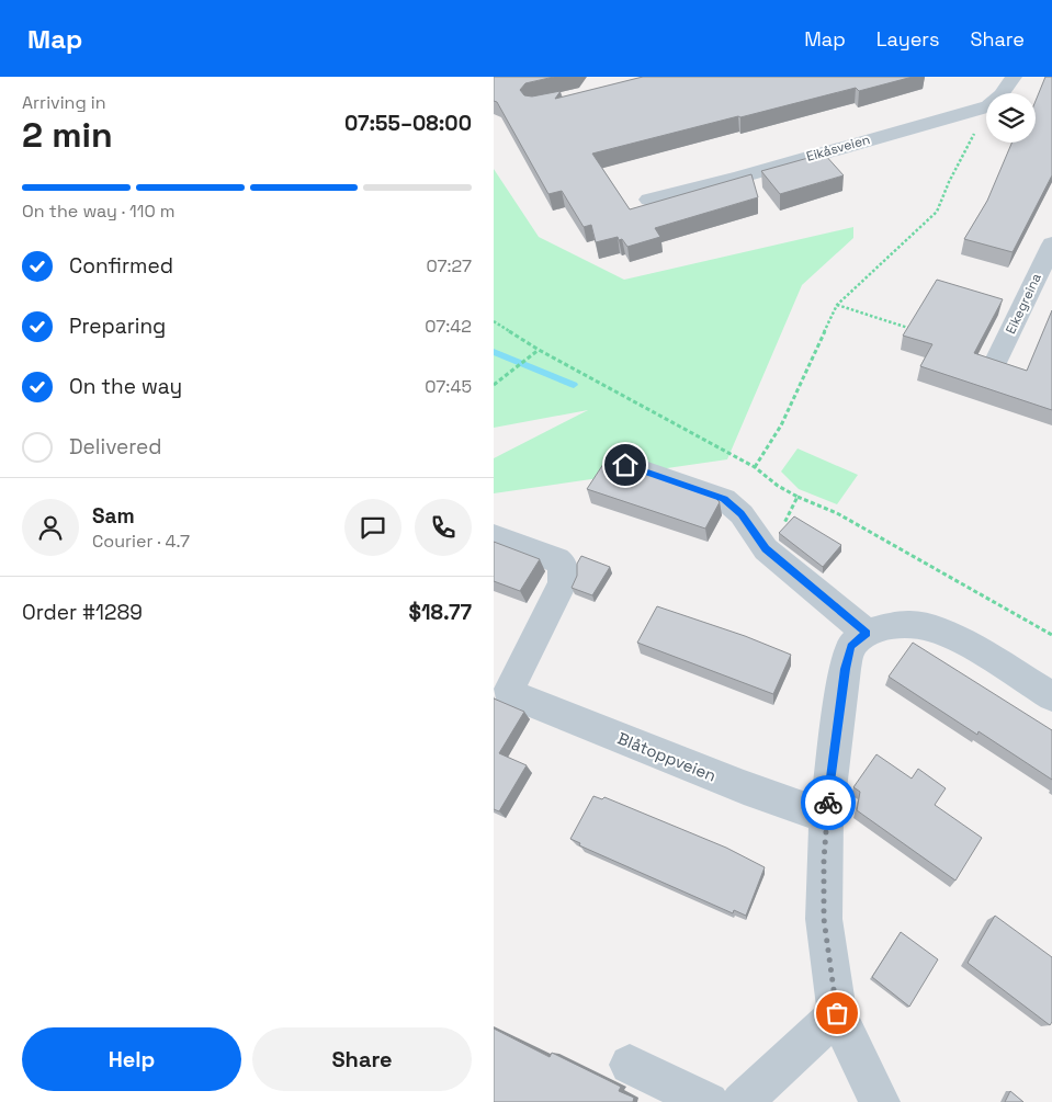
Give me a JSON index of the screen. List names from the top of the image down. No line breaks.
{"streets":{"street":["Eikåsveien","Eikegreina","Blåtoppveien"]},"page":{"header":"Map","nav":["Map","Layers","Share"],"heading":["2 min","Arriving in","07:55–08:00"],"panel":["Sam","Courier · 4.7","Order #1289","$18.77"],"bar":"On the way · 110 m","list":[["Confirmed","07:27"],["Preparing","07:42"],["On the way","07:45"],"Delivered"],"buttons":["Help","Share"]}}
